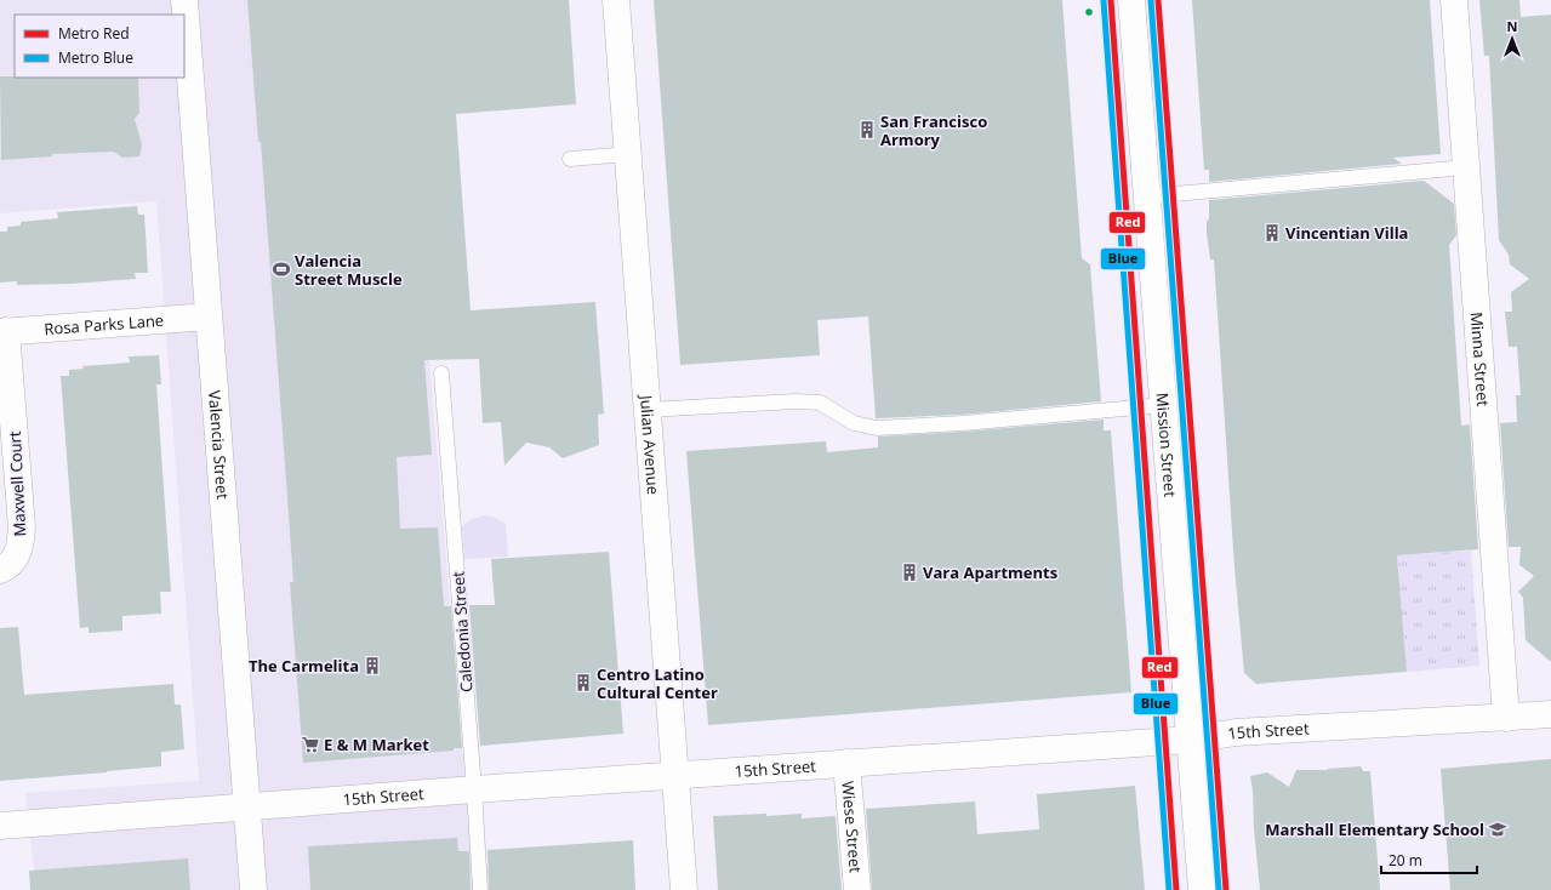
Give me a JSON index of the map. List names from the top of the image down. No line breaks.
{"streets":{"street":["Rosa Parks Lane","Minna Street","Valencia Street","Julian Avenue","Mission Street","Maxwell Court","15th Street","Wiese Street"],"lane":["Caledonia Street"]},"crossings":[["Rosa Parks Lane","Valencia Street"],["Rosa Parks Lane","Maxwell Court"],["Minna Street","15th Street"],["Valencia Street","15th Street"],["Julian Avenue","15th Street"],["Mission Street","15th Street"],["Caledonia Street","15th Street"],["15th Street","Wiese Street"]],"places":{"building":["San Francisco Armory","Vincentian Villa","Vara Apartments","The Carmelita","Centro Latino Cultural Center"],"sports":["Valencia Street Muscle"],"supermarket":["E & M Market"],"school or university":["Marshall Elementary School"]},"lines":["metro line Red","metro line Blue"],"legend":["Metro Red","Metro Blue"],"scale_bar":"20 m","north":"top"}
